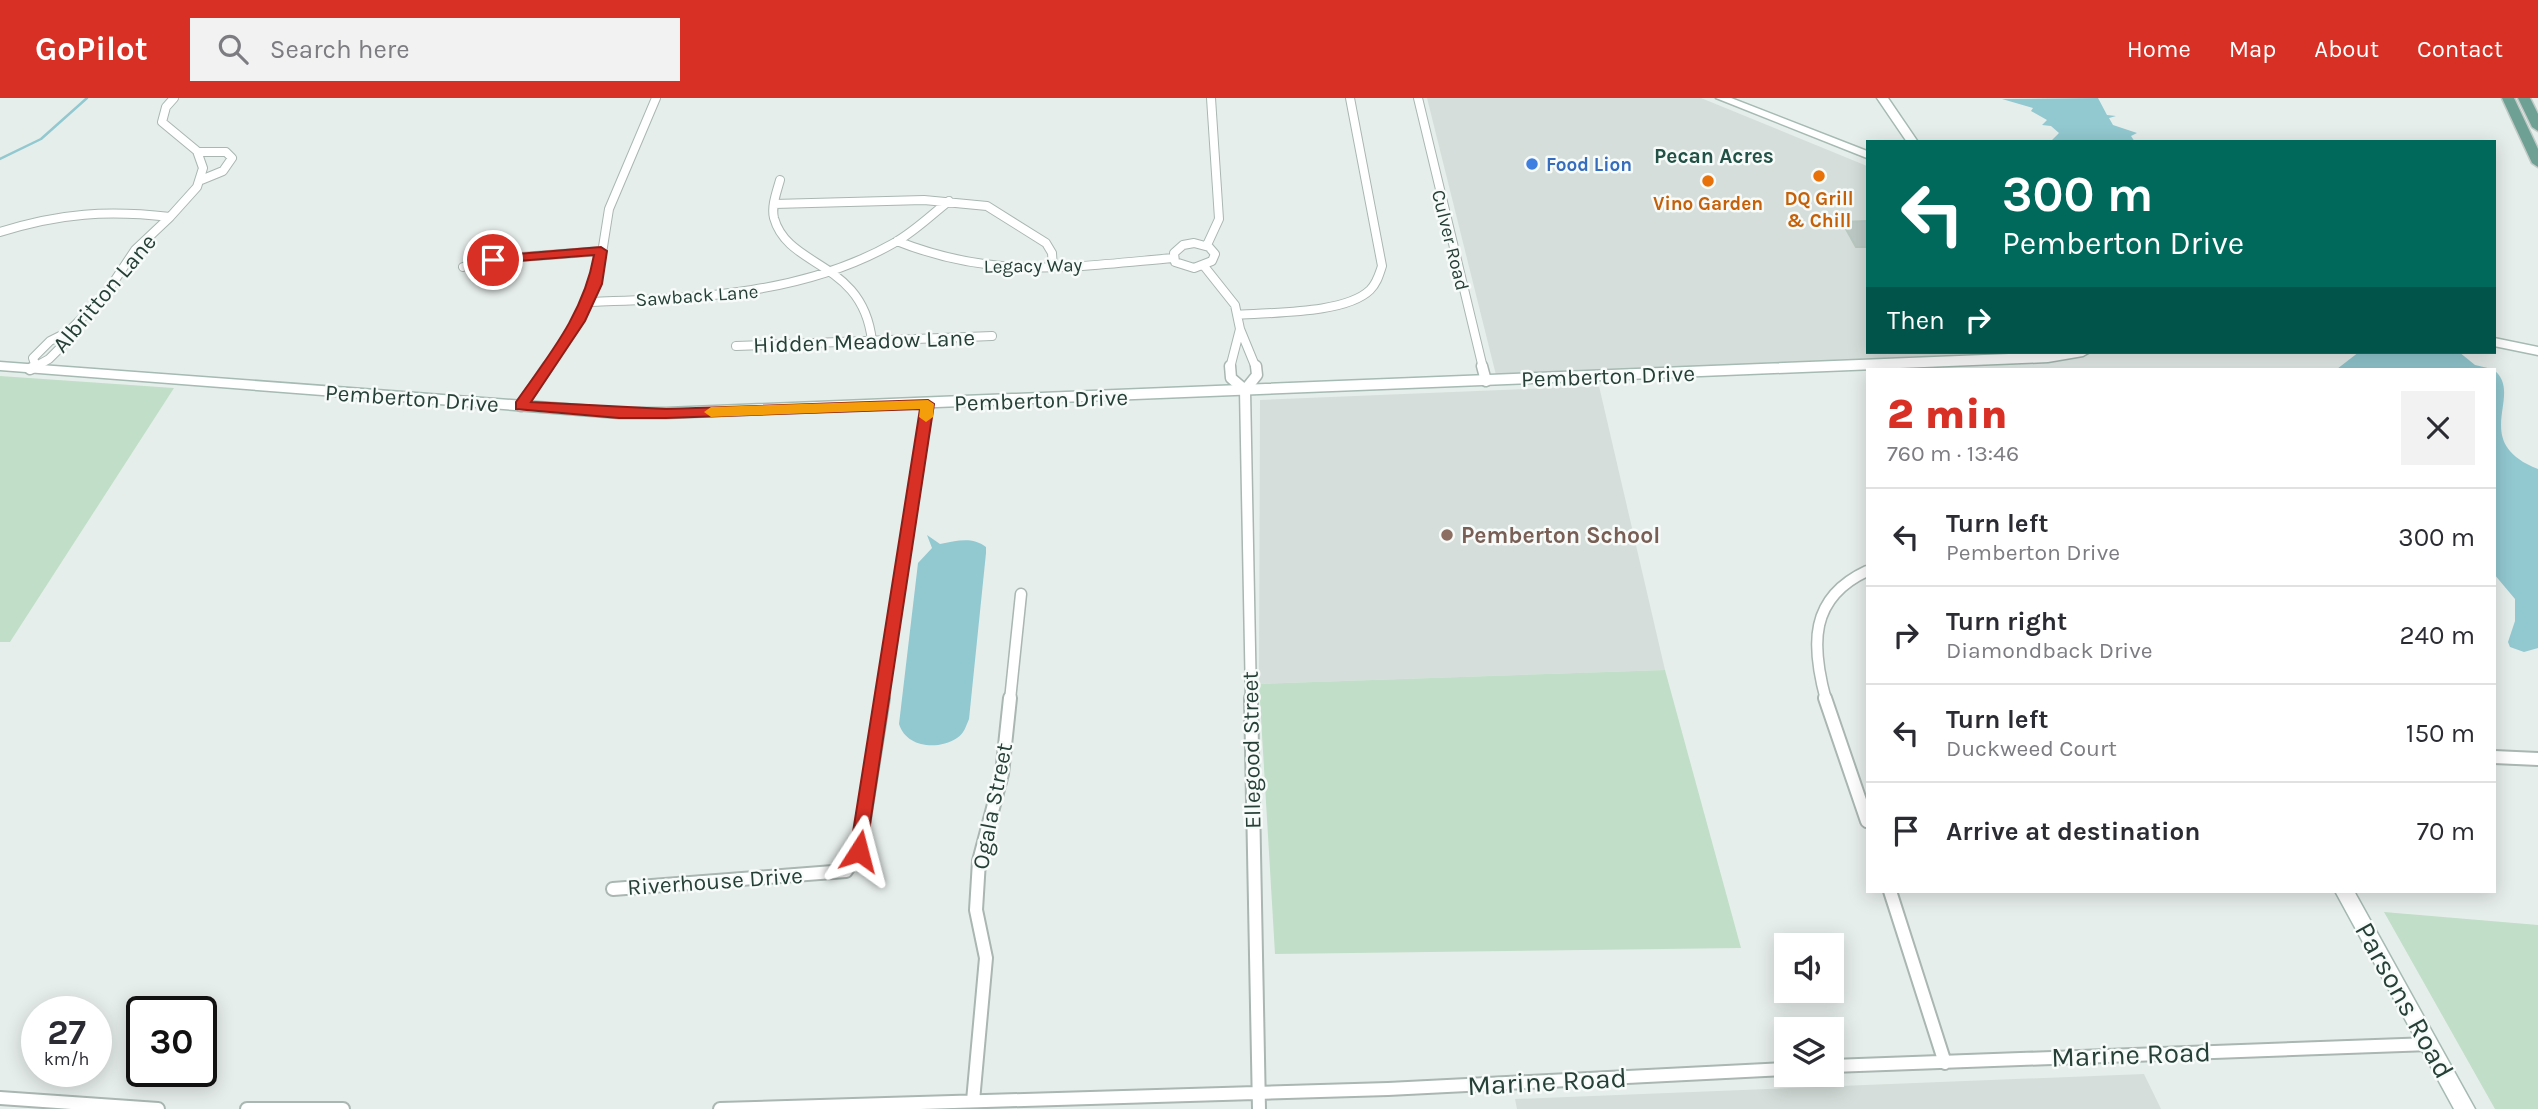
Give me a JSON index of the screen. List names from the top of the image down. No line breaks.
{"streets":{"street":["Culver Road","Legacy Way","Albritton Lane","Sawback Lane","Hidden Meadow Lane","Pemberton Drive","Ellegood Street","Ogala Street","Riverhouse Drive","Parsons Road","Marine Road"]},"crossings":[["Culver Road","Pemberton Drive"],["Legacy Way","Sawback Lane"],["Albritton Lane","Pemberton Drive"],["Pemberton Drive","Ellegood Street"],["Pemberton Drive","Riverhouse Drive"],["Ellegood Street","Marine Road"],["Ogala Street","Marine Road"],["Parsons Road","Marine Road"]],"districts":["Pecan Acres"],"places":["Food Lion","DQ Grill & Chill","Vino Garden","Pemberton School"],"page":{"header":"GoPilot","search":"Search here","nav":["Home","Map","About","Contact"],"turn":["300 m","Pemberton Drive"],"then":"Then","heading":["2 min","760 m · 13:46"],"list":[{"name":"Turn left","note":"Pemberton Drive","value":"300 m"},{"name":"Turn right","note":"Diamondback Drive","value":"240 m"},{"name":"Turn left","note":"Duckweed Court","value":"150 m"},{"name":"Arrive at destination","value":"70 m"}],"speed":"27 km/h","limit":"30"}}
